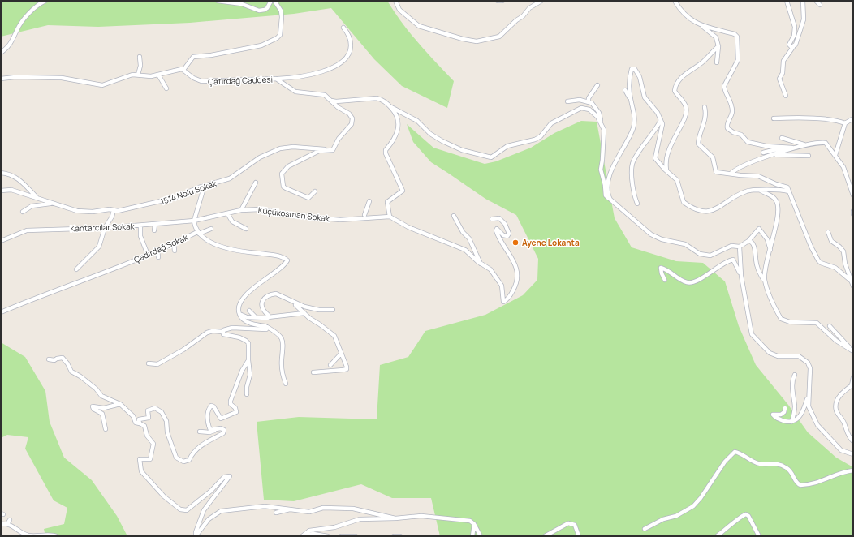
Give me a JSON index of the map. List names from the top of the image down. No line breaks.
{"streets":{"street":["Çatırdağ Caddesi","1514 Nolu Sokak","Küçükosman Sokak","Kantarcılar Sokak","Çadırdağ Sokak"]},"crossings":[["Çatırdağ Caddesi","1514 Nolu Sokak"],["Küçükosman Sokak","Kantarcılar Sokak"]],"places":["Ayene Lokanta"]}
